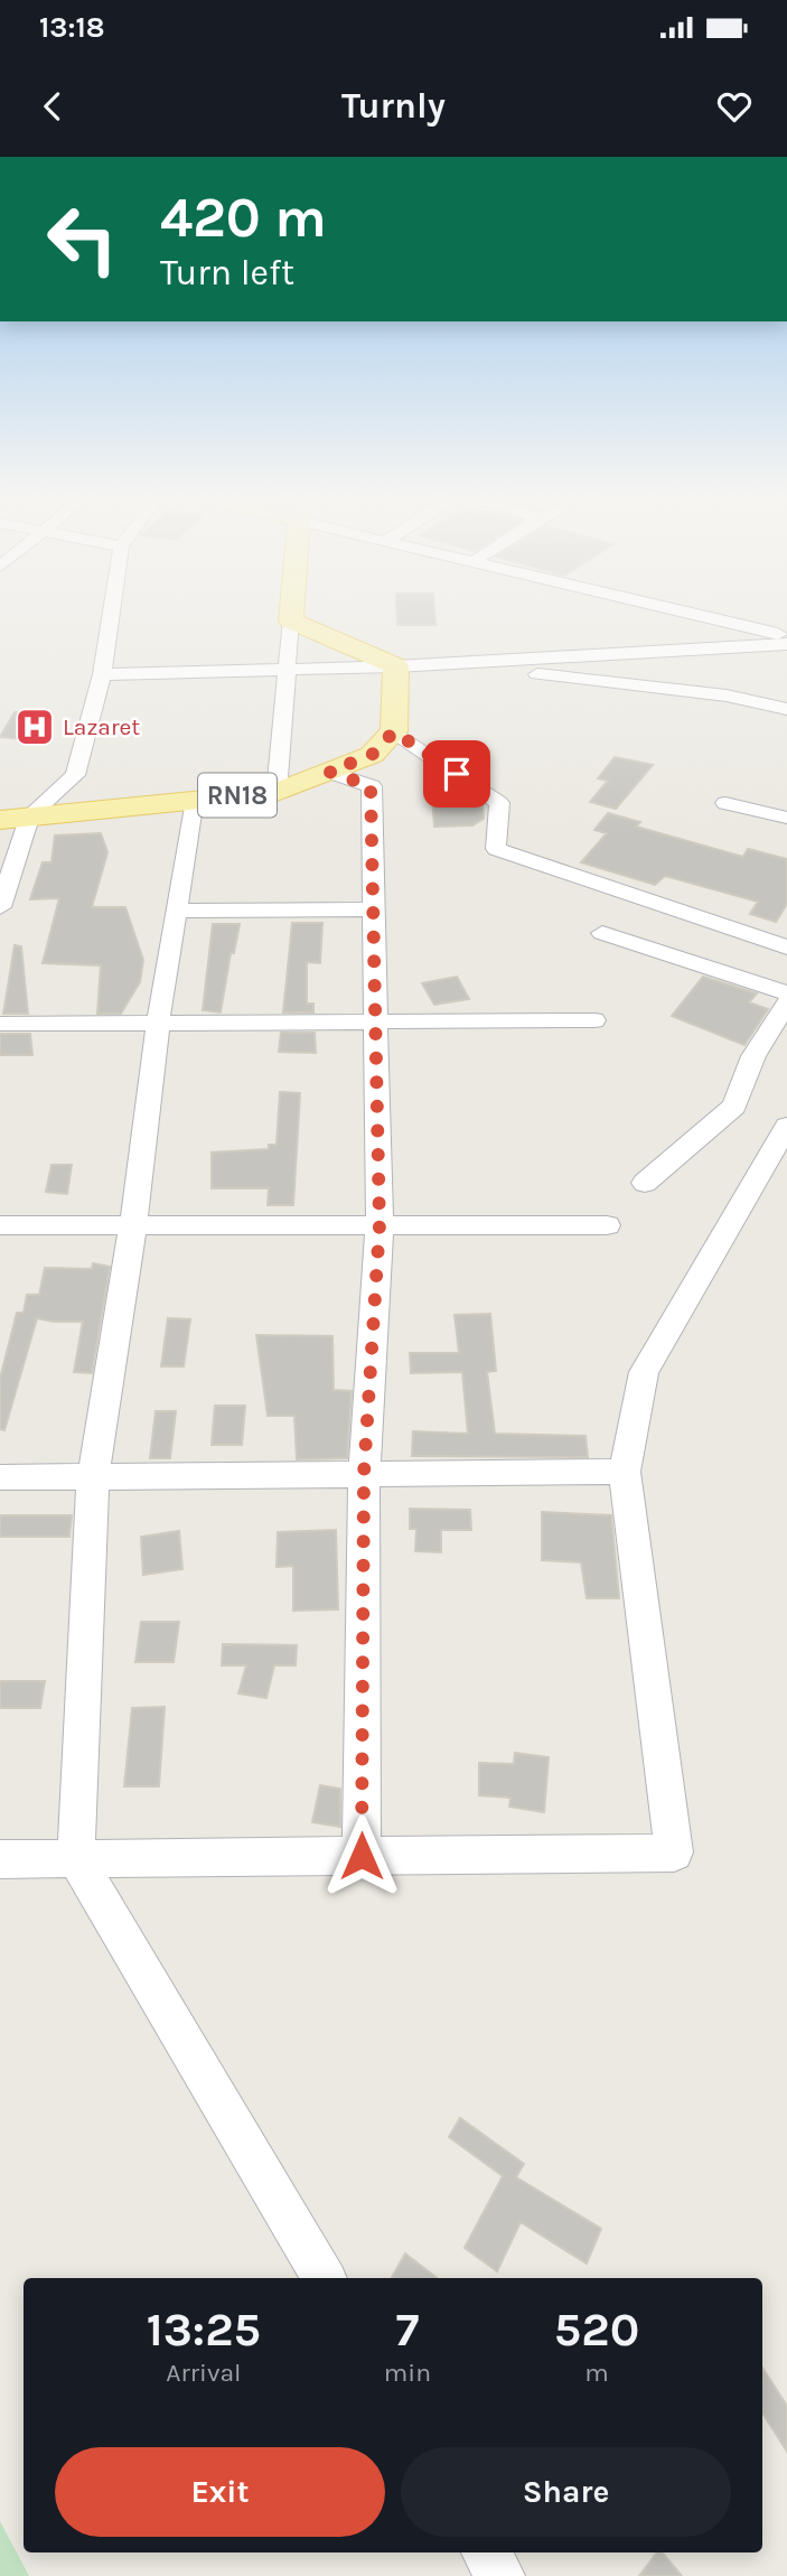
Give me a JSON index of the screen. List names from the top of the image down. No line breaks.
{"streets":{"main road":["RN18"]},"places":{"hospital":["Lazaret"]},"page":{"status":"13:18","header":"Turnly","turn":["420 m","Turn left"],"eta":["13:25","Arrival","7","min","520","m"],"buttons":["Exit","Share"]}}
